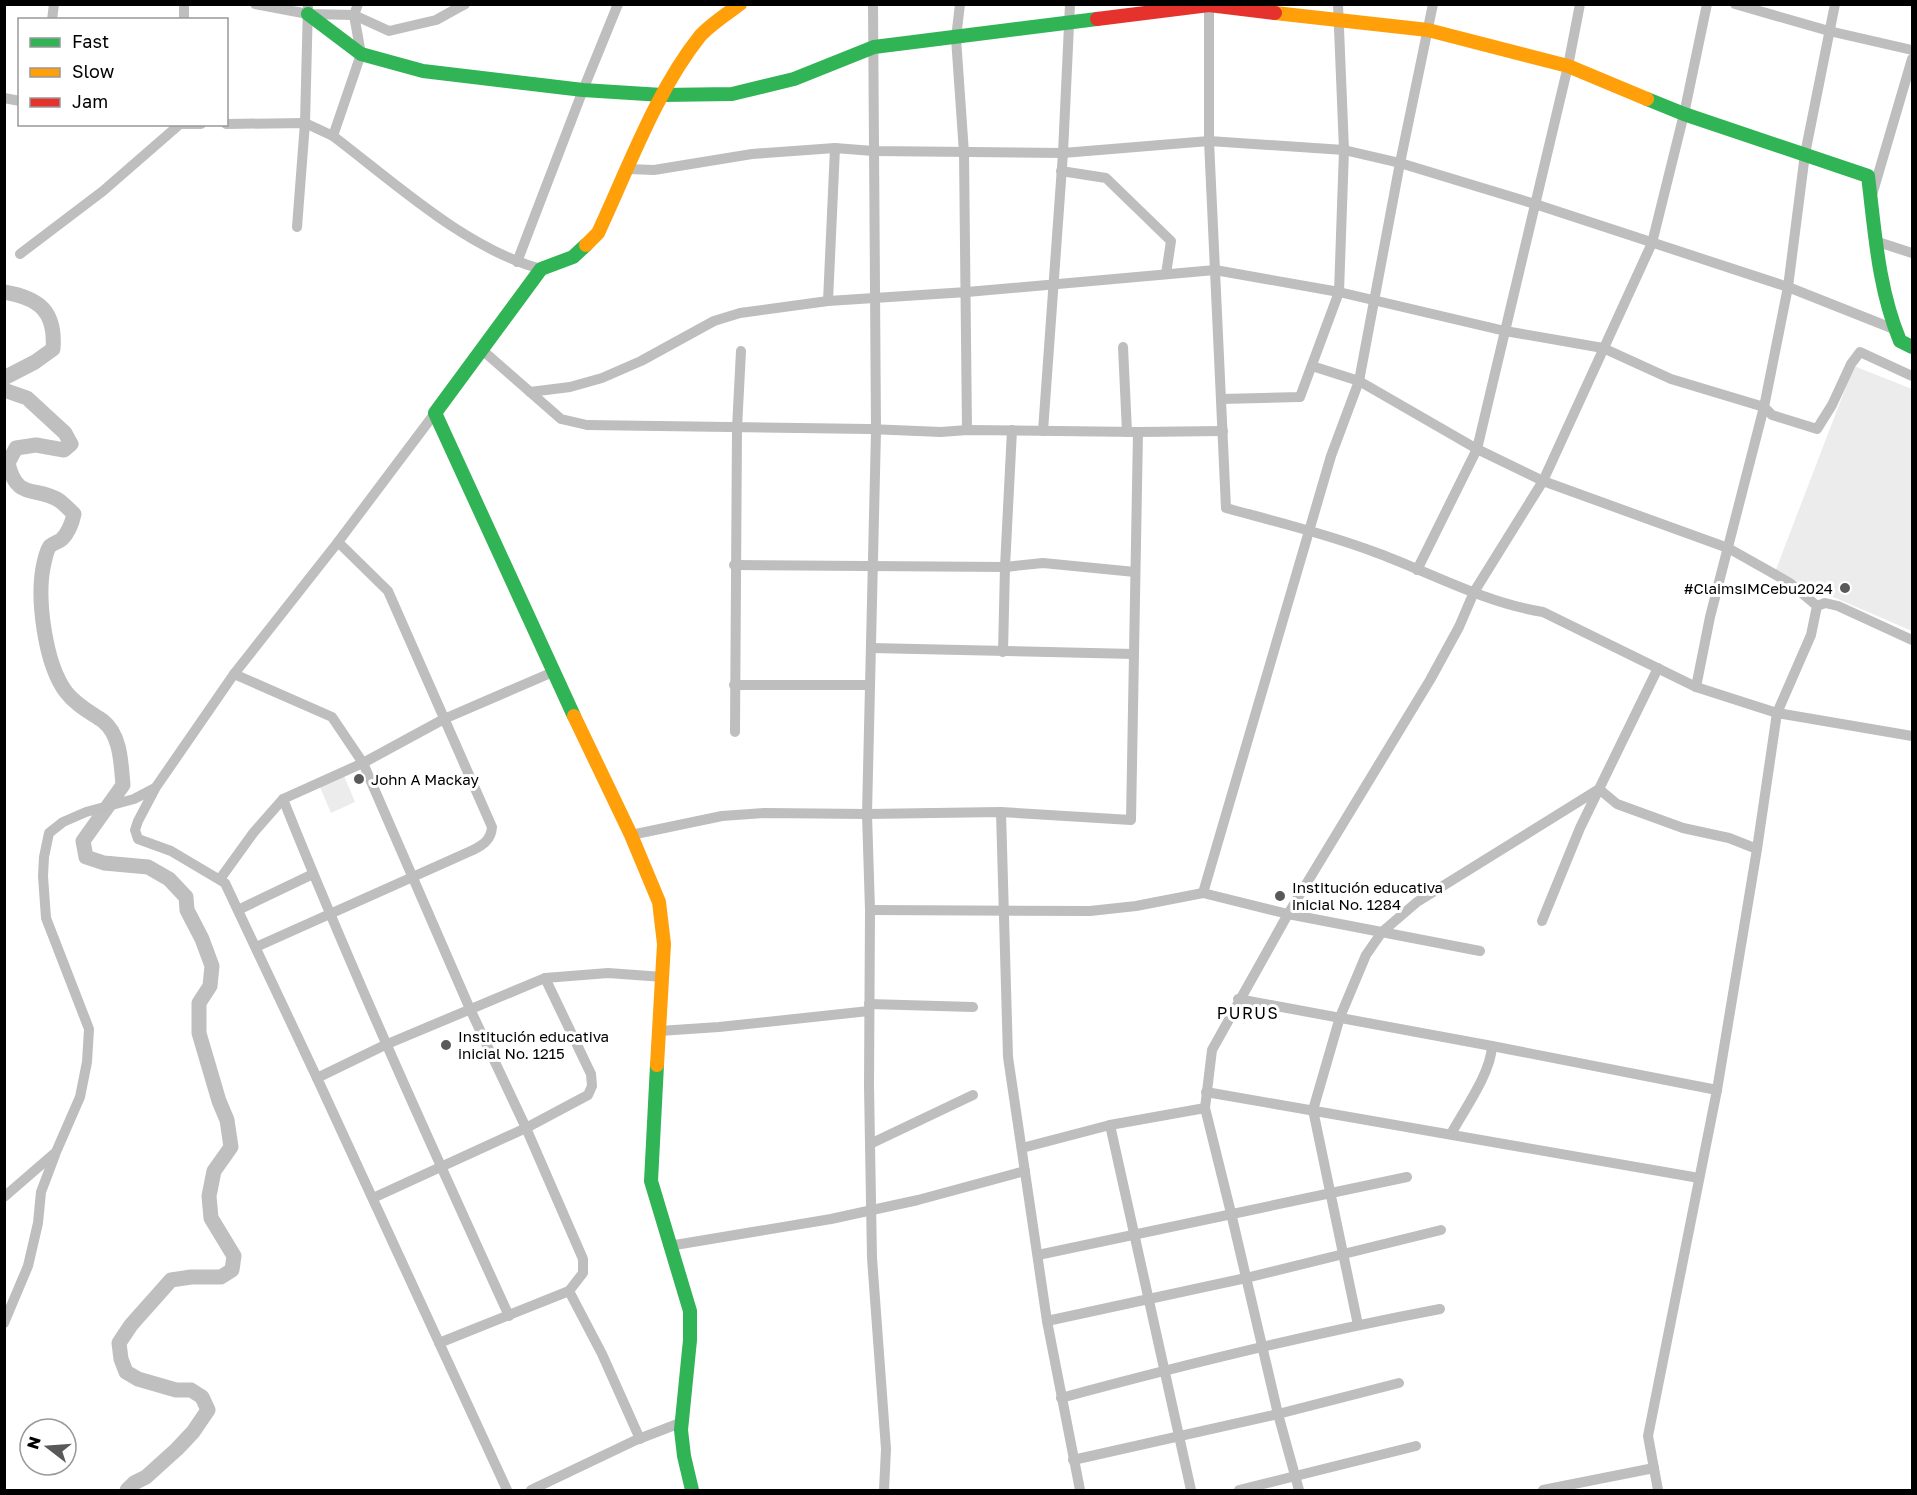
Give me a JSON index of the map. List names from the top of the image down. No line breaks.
{"districts":["PURUS"],"places":["#ClaimsIMCebu2024","John A Mackay","Institución educativa inicial No. 1284","Institución educativa inicial No. 1215"],"legend":["Fast","Slow","Jam"],"north":"left"}
